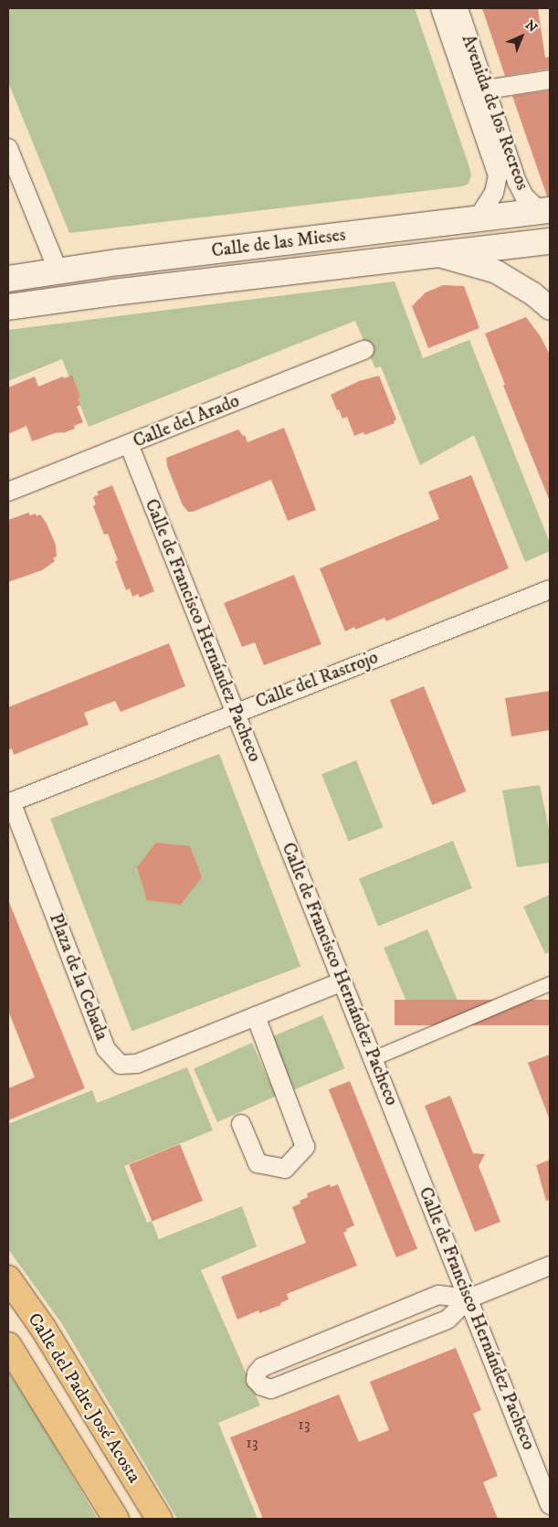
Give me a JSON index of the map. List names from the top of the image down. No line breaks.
{"streets":{"highway":["Calle del Padre José Acosta"],"main road":["Calle de las Mieses"],"street":["Avenida de los Recreos","Calle del Arado","Calle de Francisco Hernández Pacheco","Calle del Rastrojo","Plaza de la Cebada"]},"crossings":[["Avenida de los Recreos","Calle de las Mieses"],["Calle del Arado","Calle de Francisco Hernández Pacheco"],["Calle de Francisco Hernández Pacheco","Calle del Rastrojo"],["Calle de Francisco Hernández Pacheco","Plaza de la Cebada"],["Calle del Rastrojo","Plaza de la Cebada"]],"house_numbers":["13","13"],"north":"top right"}
